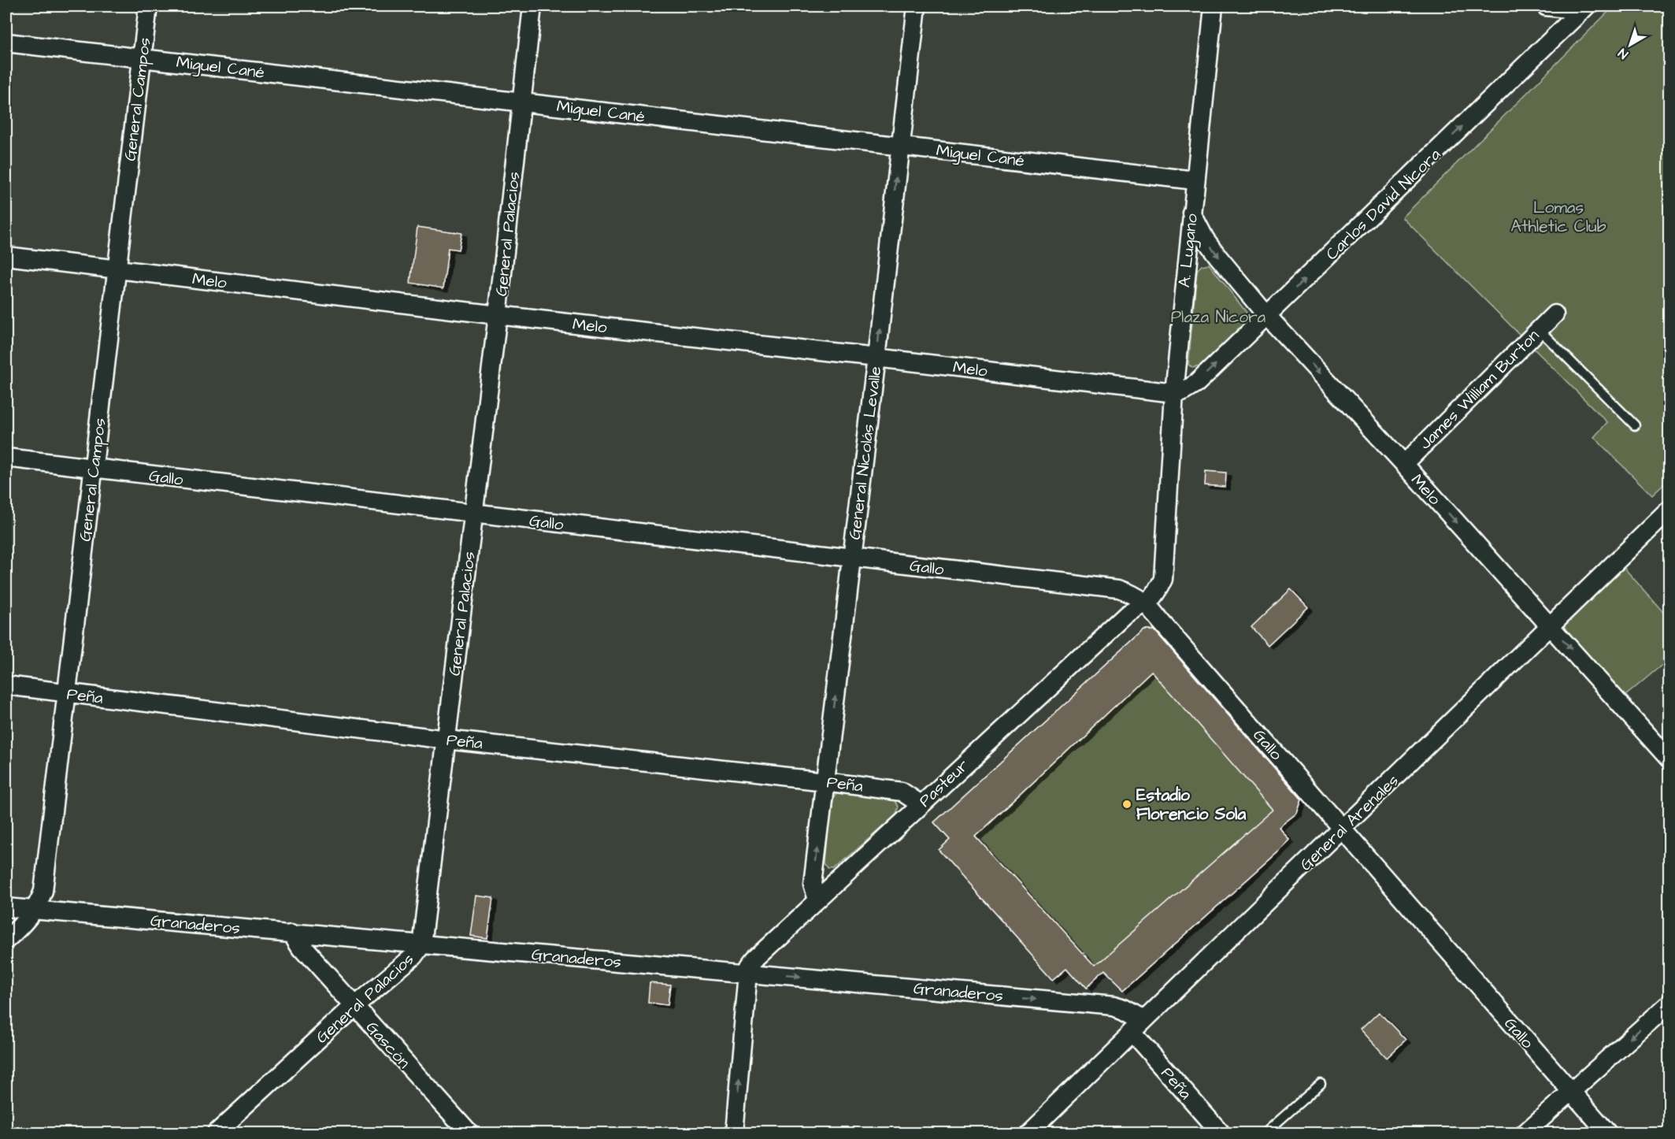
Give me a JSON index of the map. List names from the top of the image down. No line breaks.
{"streets":{"street":["Miguel Cané","General Campos","Carlos David Nicora","General Palacios","A. Lugano","Melo","James William Burton","General Nicolás Levalle","Gallo","Peña","Pasteur","General Arenales","Granaderos","Gascón"]},"crossings":[["Miguel Cané","General Campos"],["Miguel Cané","General Palacios"],["Miguel Cané","A. Lugano"],["Miguel Cané","General Nicolás Levalle"],["General Campos","Melo"],["General Campos","Gallo"],["General Campos","Peña"],["General Campos","Granaderos"],["Carlos David Nicora","A. Lugano"],["Carlos David Nicora","Melo"],["General Palacios","Melo"],["General Palacios","Gallo"],["General Palacios","Peña"],["General Palacios","Granaderos"],["General Palacios","Gascón"],["A. Lugano","Melo"],["A. Lugano","Gallo"],["A. Lugano","Pasteur"],["Melo","James William Burton"],["Melo","General Nicolás Levalle"],["Melo","General Arenales"],["General Nicolás Levalle","Gallo"],["General Nicolás Levalle","Peña"],["General Nicolás Levalle","Pasteur"],["Gallo","Pasteur"],["Gallo","General Arenales"],["Peña","Pasteur"],["Peña","General Arenales"],["Peña","Granaderos"],["Pasteur","Granaderos"],["General Arenales","Granaderos"],["Granaderos","Gascón"]],"one_way":["Carlos David Nicora","Melo","General Nicolás Levalle"],"parks":["Lomas Athletic Club","Plaza Nicora"],"places":["Estadio Florencio Sola"],"north":"bottom left"}
